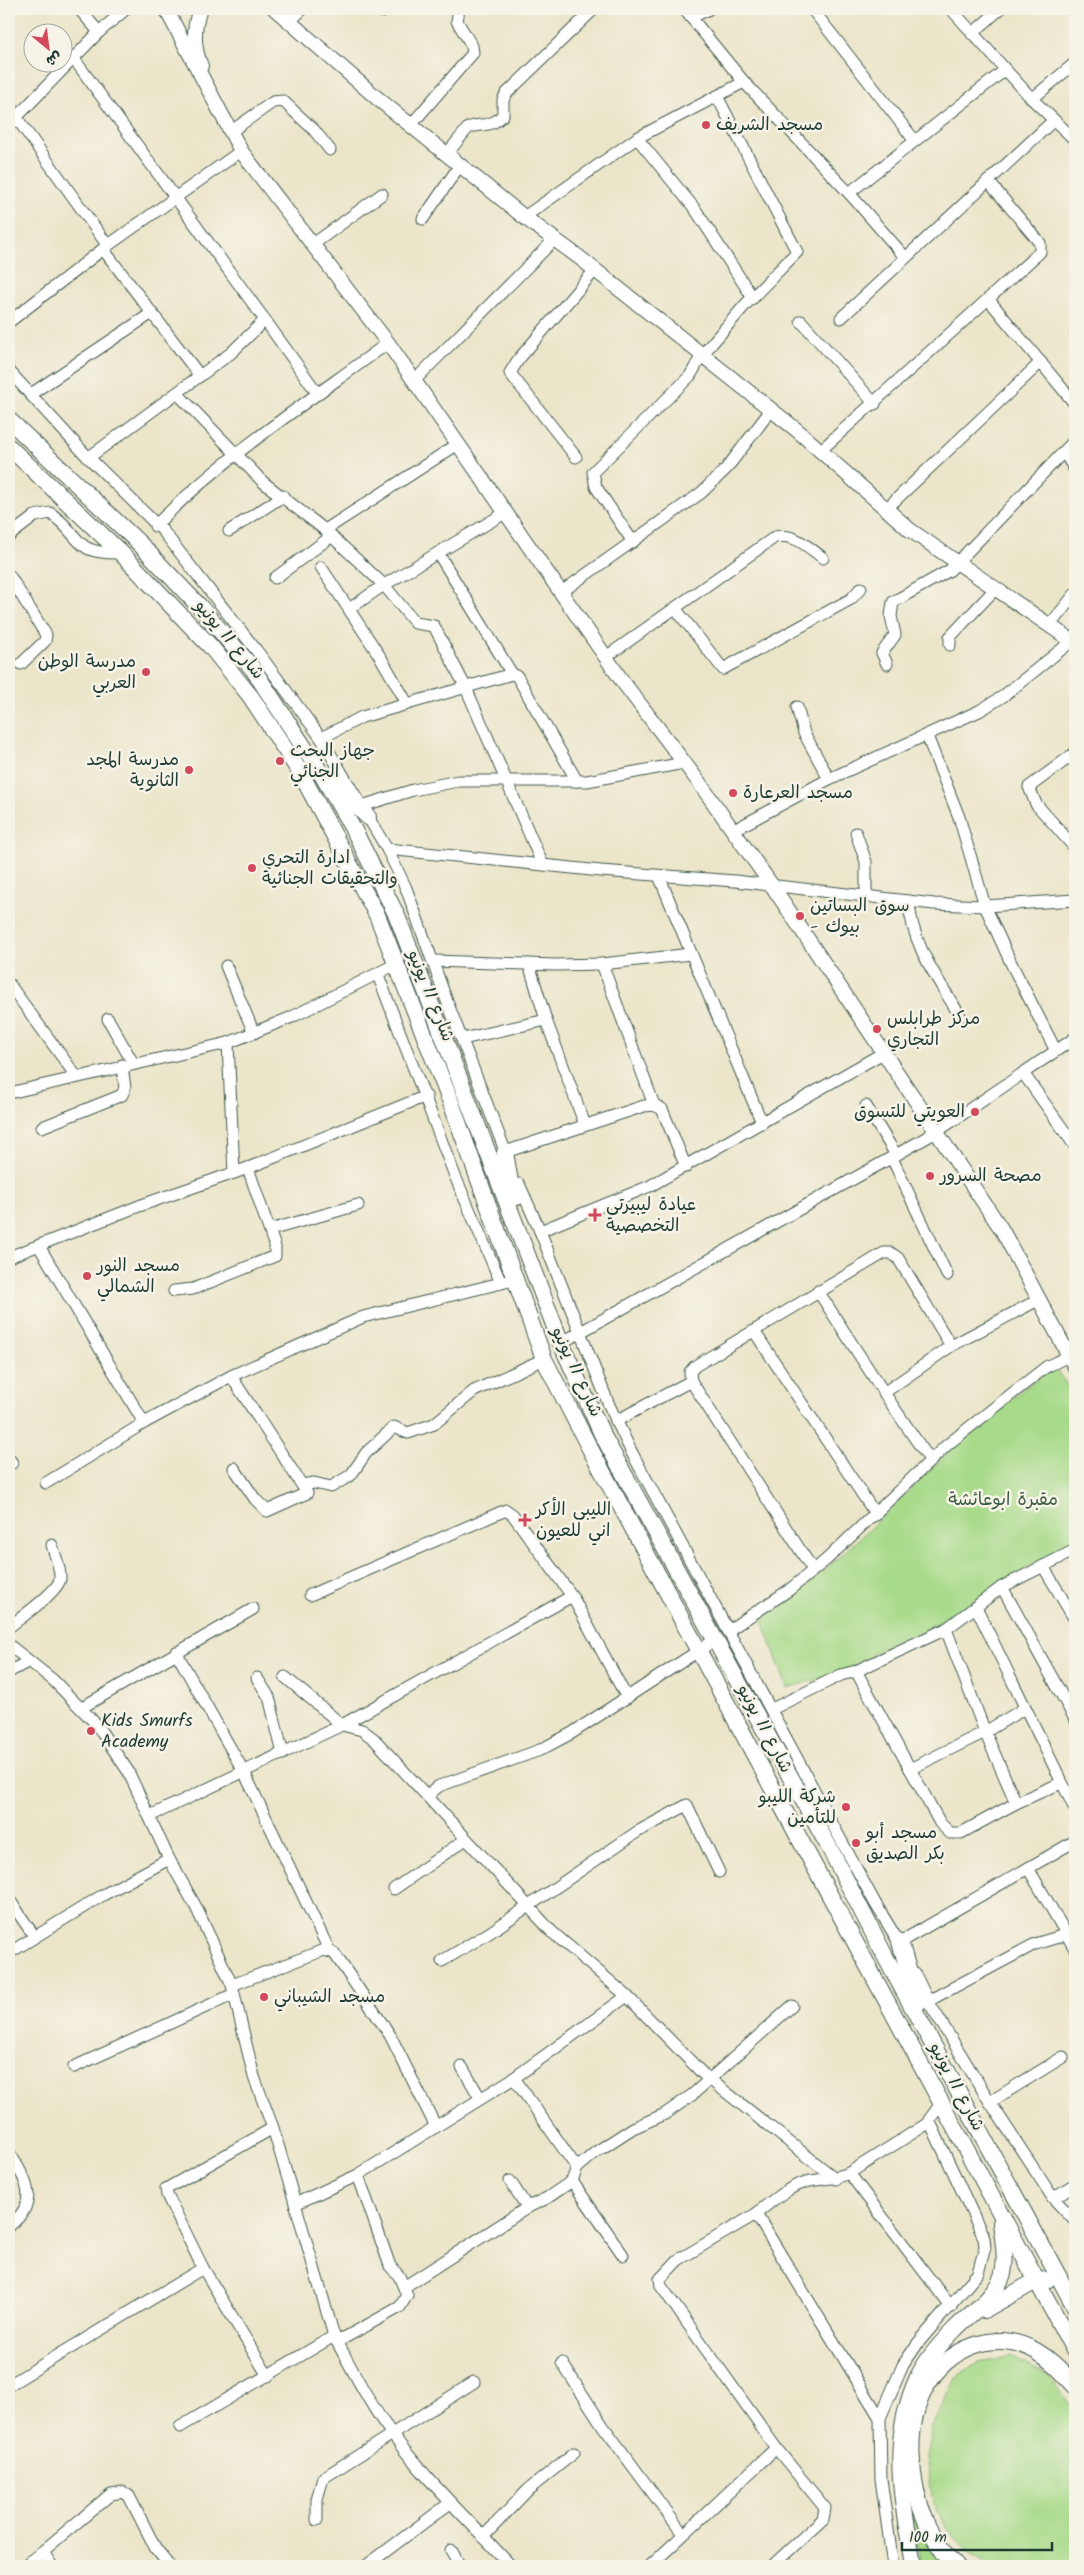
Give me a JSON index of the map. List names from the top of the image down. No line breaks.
{"streets":{"highway":["شارع 11 يونيو"]},"parks":["مقبرة ابوعائشة"],"places":{"other":["مسجد الشريف","مدرسة الوطن العربي","جهاز البحث الجنائي","مدرسة المجد الثانوية","مسجد العرعارة","ادارة التحري والتحقيقات الجنائية","سوق البساتين - بيوك","مركز طرابلس التجاري","العويتي للتسوق","مصحة السرور","مسجد النور الشمالي","Kids Smurfs Academy","شركة الليبو للتأمين","مسجد أبو بكر الصديق","مسجد الشيباني"],"health":["عيادة ليبيرتي التخصصية","الليبي الأكر اني للعيون"]},"scale_bar":"100 m","north":"bottom right"}
